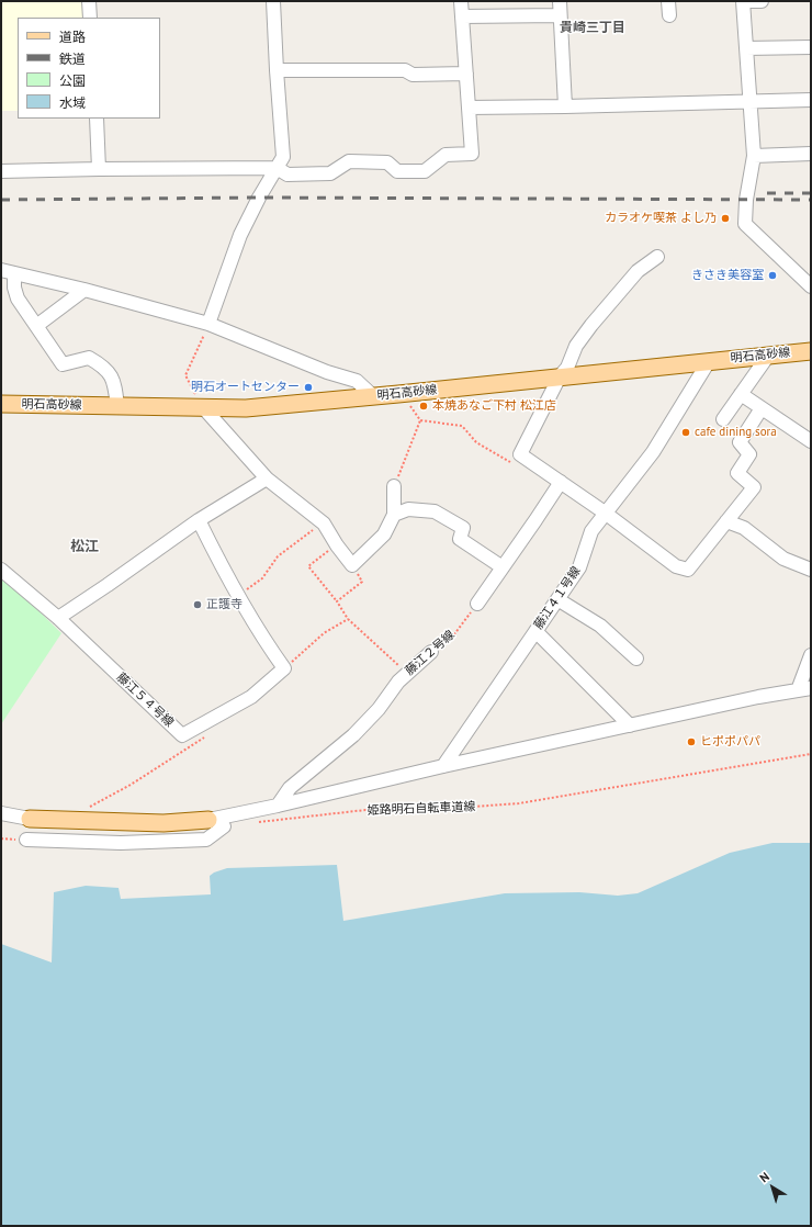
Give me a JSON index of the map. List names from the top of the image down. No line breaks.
{"streets":{"main road":["明石高砂線"],"street":["藤江４１号線","藤江２号線","藤江５４号線"],"path":["姫路明石自転車道線"]},"crossings":[["明石高砂線","藤江４１号線"]],"districts":["貴崎三丁目","松江"],"places":["カラオケ喫茶 よし乃","きさき美容室","明石オートセンター","本焼あなご下村 松江店","cafe dining sora","正護寺","ヒポポパパ"],"legend":["道路","鉄道","公園","水域"],"north":"top left"}
